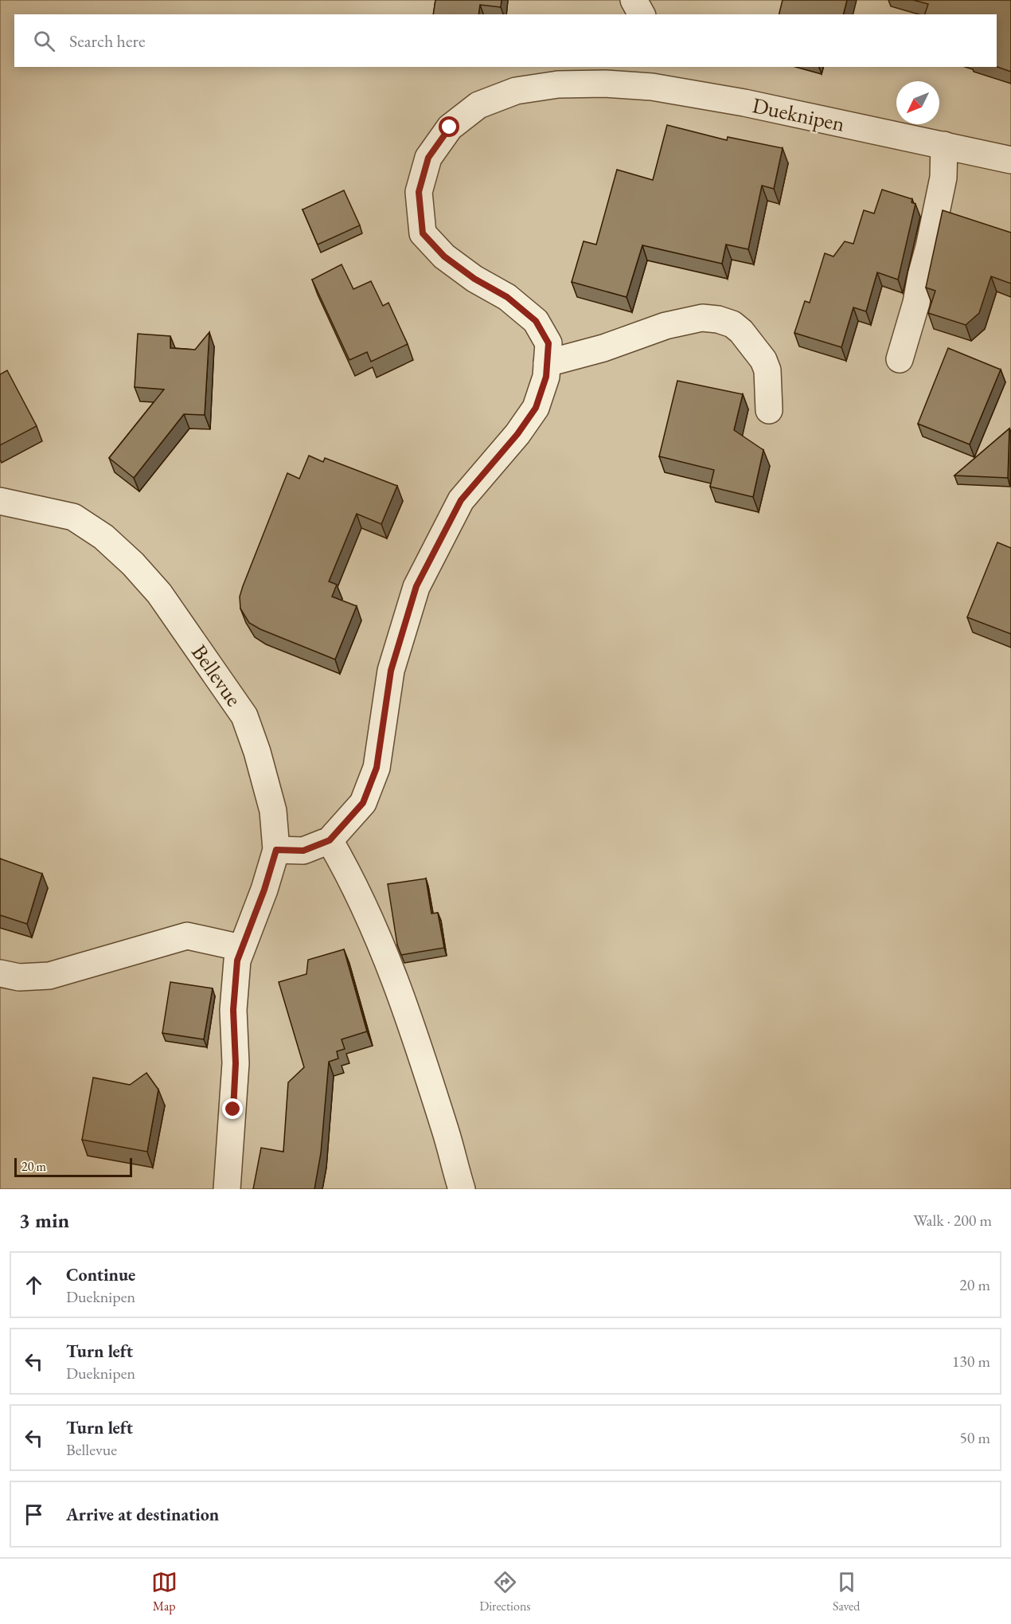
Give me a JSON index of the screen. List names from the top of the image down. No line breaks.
{"streets":{"street":["Dueknipen","Bellevue"]},"crossings":[["Dueknipen","Bellevue"]],"scale_bar":"20 m","north":"bottom left","page":{"search":"Search here","scale":"20 m","heading":["3 min","Walk · 200 m"],"list":[["Continue","Dueknipen","20 m"],["Turn left","Dueknipen","130 m"],["Turn left","Bellevue","50 m"],"Arrive at destination"],"nav":["Map","Directions","Saved"]}}
